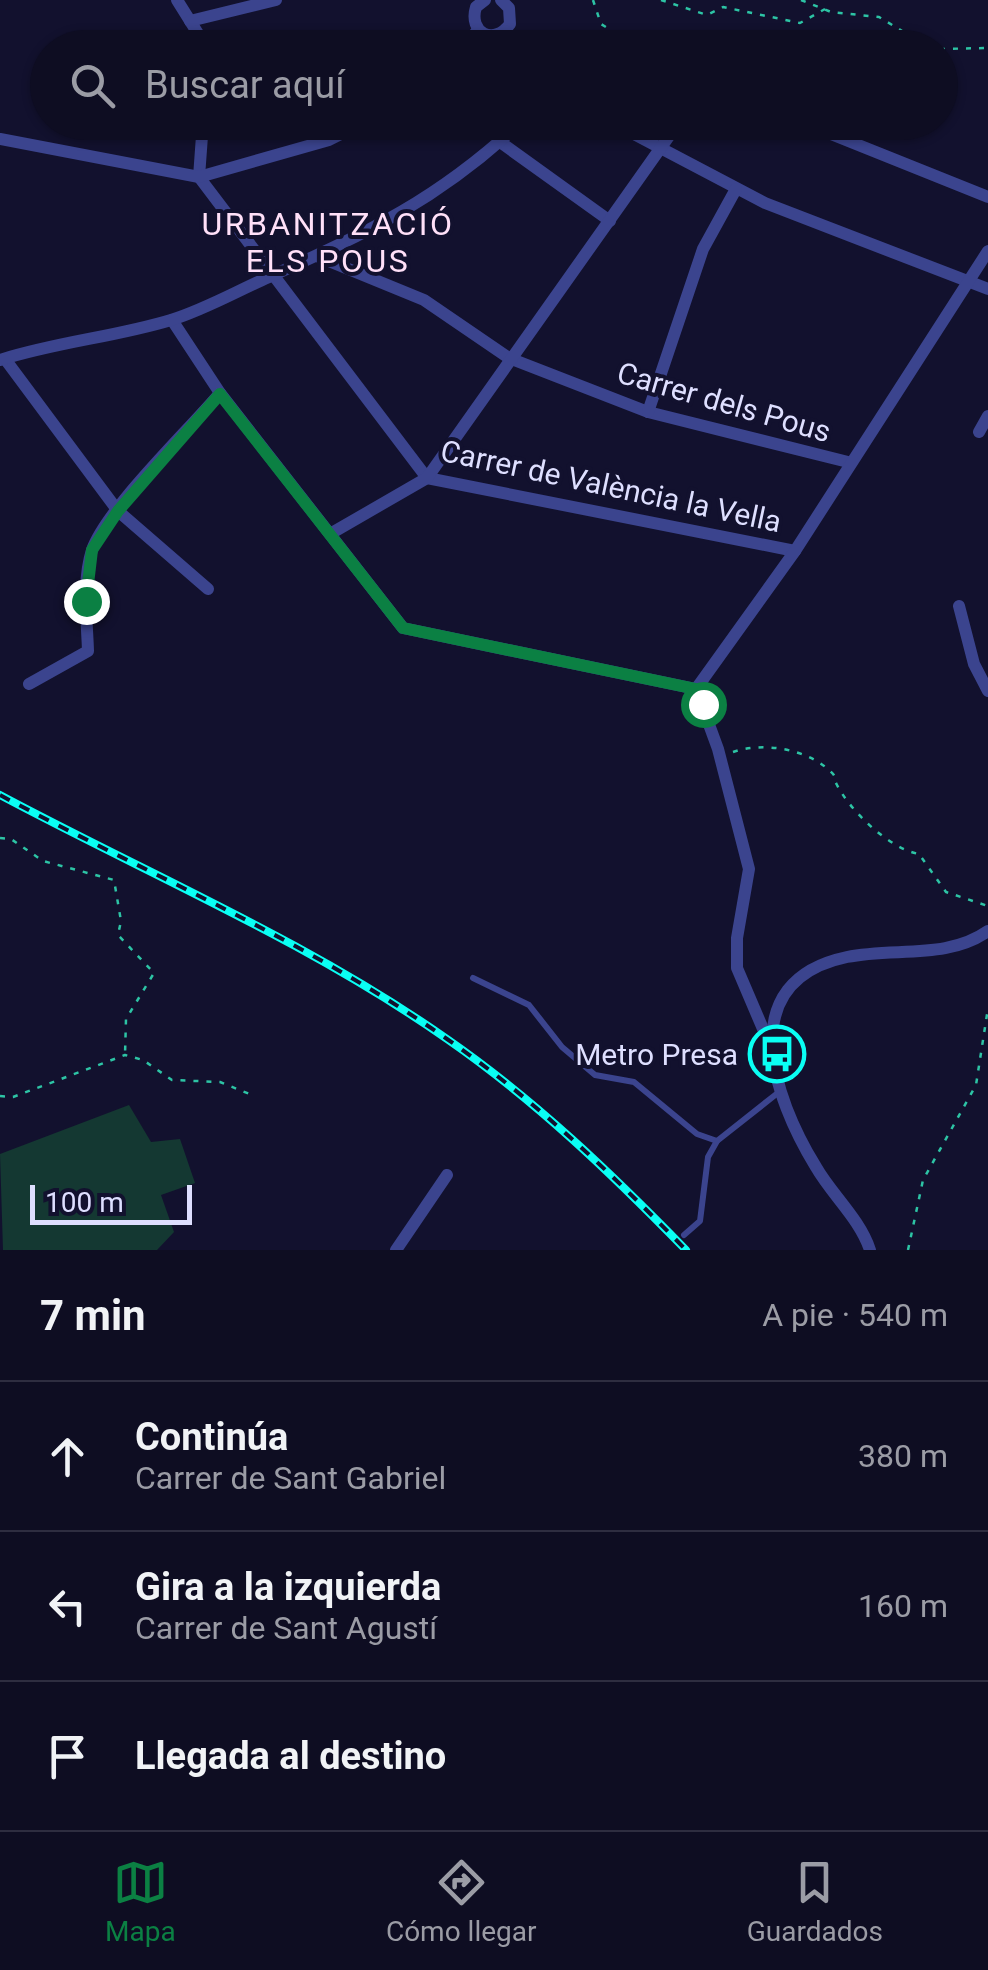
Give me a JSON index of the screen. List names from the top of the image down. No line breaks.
{"streets":{"street":["Carrer dels Pous","Carrer de València la Vella"]},"districts":["URBANITZACIÓ ELS POUS"],"places":{"bus stop":["Metro Presa"]},"scale_bar":"100 m","page":{"search":"Buscar aquí","scale":"100 m","heading":["7 min","A pie · 540 m"],"list":[["Continúa","Carrer de Sant Gabriel","380 m"],["Gira a la izquierda","Carrer de Sant Agustí","160 m"],"Llegada al destino"],"nav":["Mapa","Cómo llegar","Guardados"]}}
